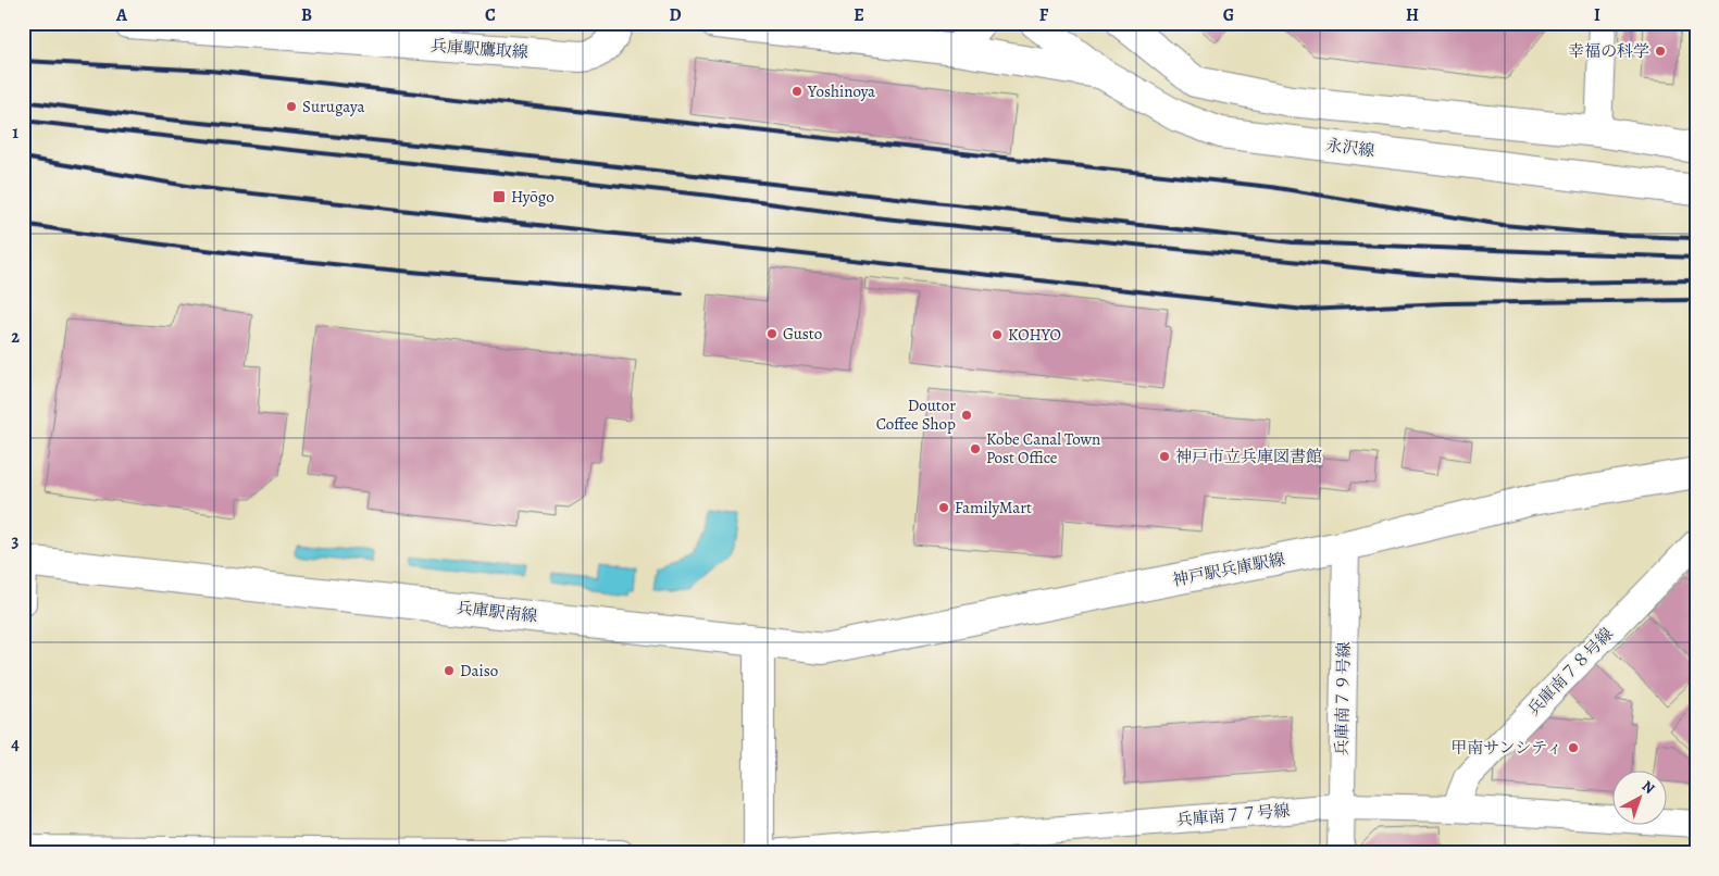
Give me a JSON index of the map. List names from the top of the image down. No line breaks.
{"streets":{"street":["兵庫駅鷹取線","永沢線","神戸駅兵庫駅線","兵庫駅南線","兵庫南７８号線","兵庫南７９号線","兵庫南７７号線"]},"crossings":[["神戸駅兵庫駅線","兵庫駅南線"],["神戸駅兵庫駅線","兵庫南７９号線"],["兵庫南７８号線","兵庫南７７号線"],["兵庫南７９号線","兵庫南７７号線"]],"places":{"other":["幸福の科学","Yoshinoya","Surugaya","Gusto","KOHYO","Doutor Coffee Shop","Kobe Canal Town Post Office","神戸市立兵庫図書館","FamilyMart","Daiso","甲南サンシティ"],"transit":["Hyōgo"]},"north":"top right","grid":{"columns":["A","B","C","D","E","F","G","H","I"],"rows":["1","2","3","4"]}}
